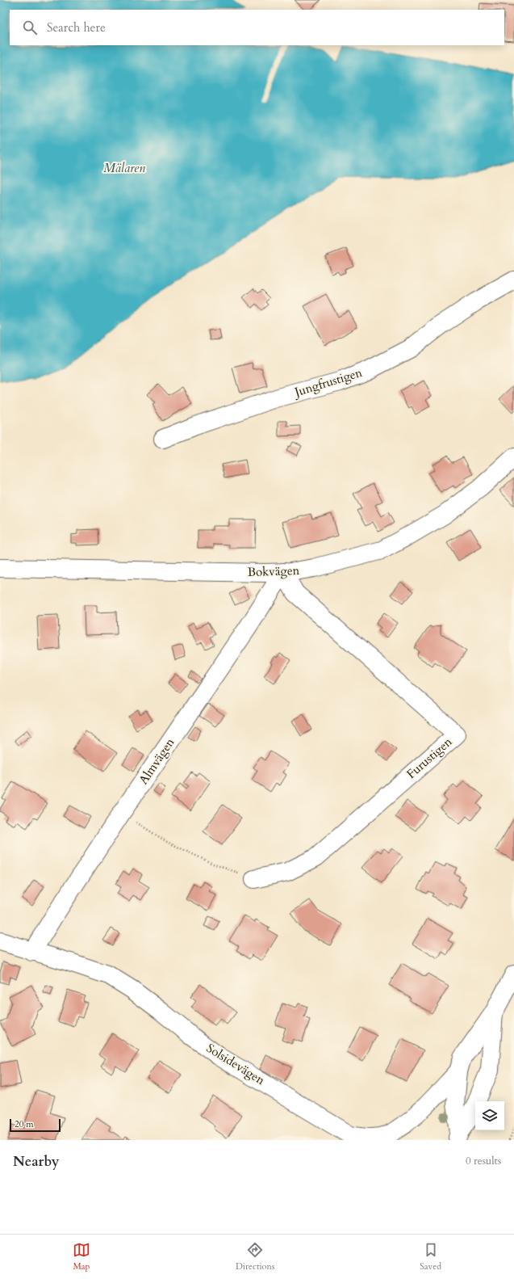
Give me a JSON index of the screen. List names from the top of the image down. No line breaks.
{"streets":{"street":["Jungfrustigen","Bokvägen","Furustigen","Almvägen","Solsidevägen"]},"crossings":[["Bokvägen","Furustigen"],["Bokvägen","Almvägen"],["Furustigen","Almvägen"],["Almvägen","Solsidevägen"]],"water":["Mälaren"],"scale_bar":"20 m","page":{"search":"Search here","scale":"20 m","heading":["Nearby","0 results"],"nav":["Map","Directions","Saved"]}}
